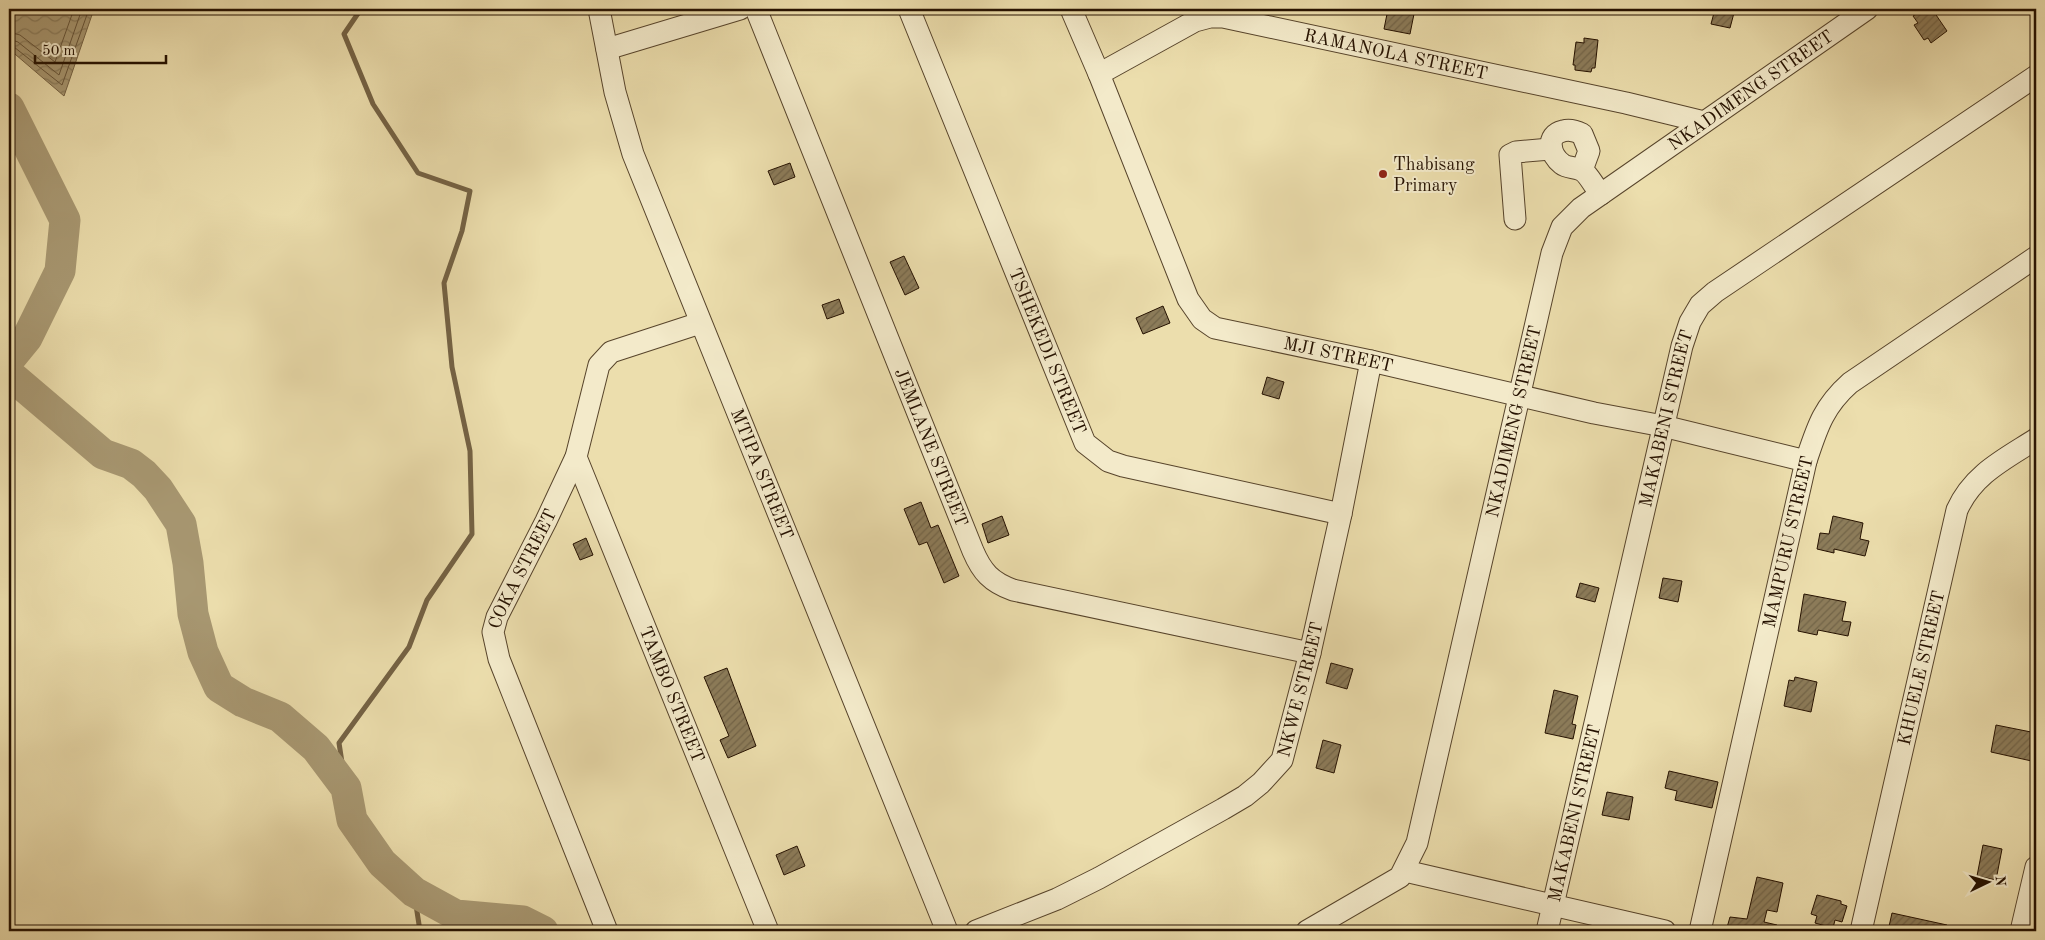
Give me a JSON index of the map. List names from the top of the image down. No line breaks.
{"streets":{"street":["RAMANOLA STREET","NKADIMENG STREET","TSHEKEDI STREET","MJI STREET","MAKABENI STREET","JEMLANE STREET","MTIPA STREET","MAMPURU STREET","COKA STREET","KHUELE STREET","NKWE STREET","TAMBO STREET"]},"crossings":[["RAMANOLA STREET","NKADIMENG STREET"],["RAMANOLA STREET","MJI STREET"],["NKADIMENG STREET","MJI STREET"],["TSHEKEDI STREET","NKWE STREET"],["MJI STREET","MAKABENI STREET"],["MJI STREET","MAMPURU STREET"],["MJI STREET","NKWE STREET"],["JEMLANE STREET","NKWE STREET"],["MTIPA STREET","COKA STREET"],["COKA STREET","TAMBO STREET"]],"places":["Thabisang Primary"],"scale_bar":"50 m","north":"right"}
